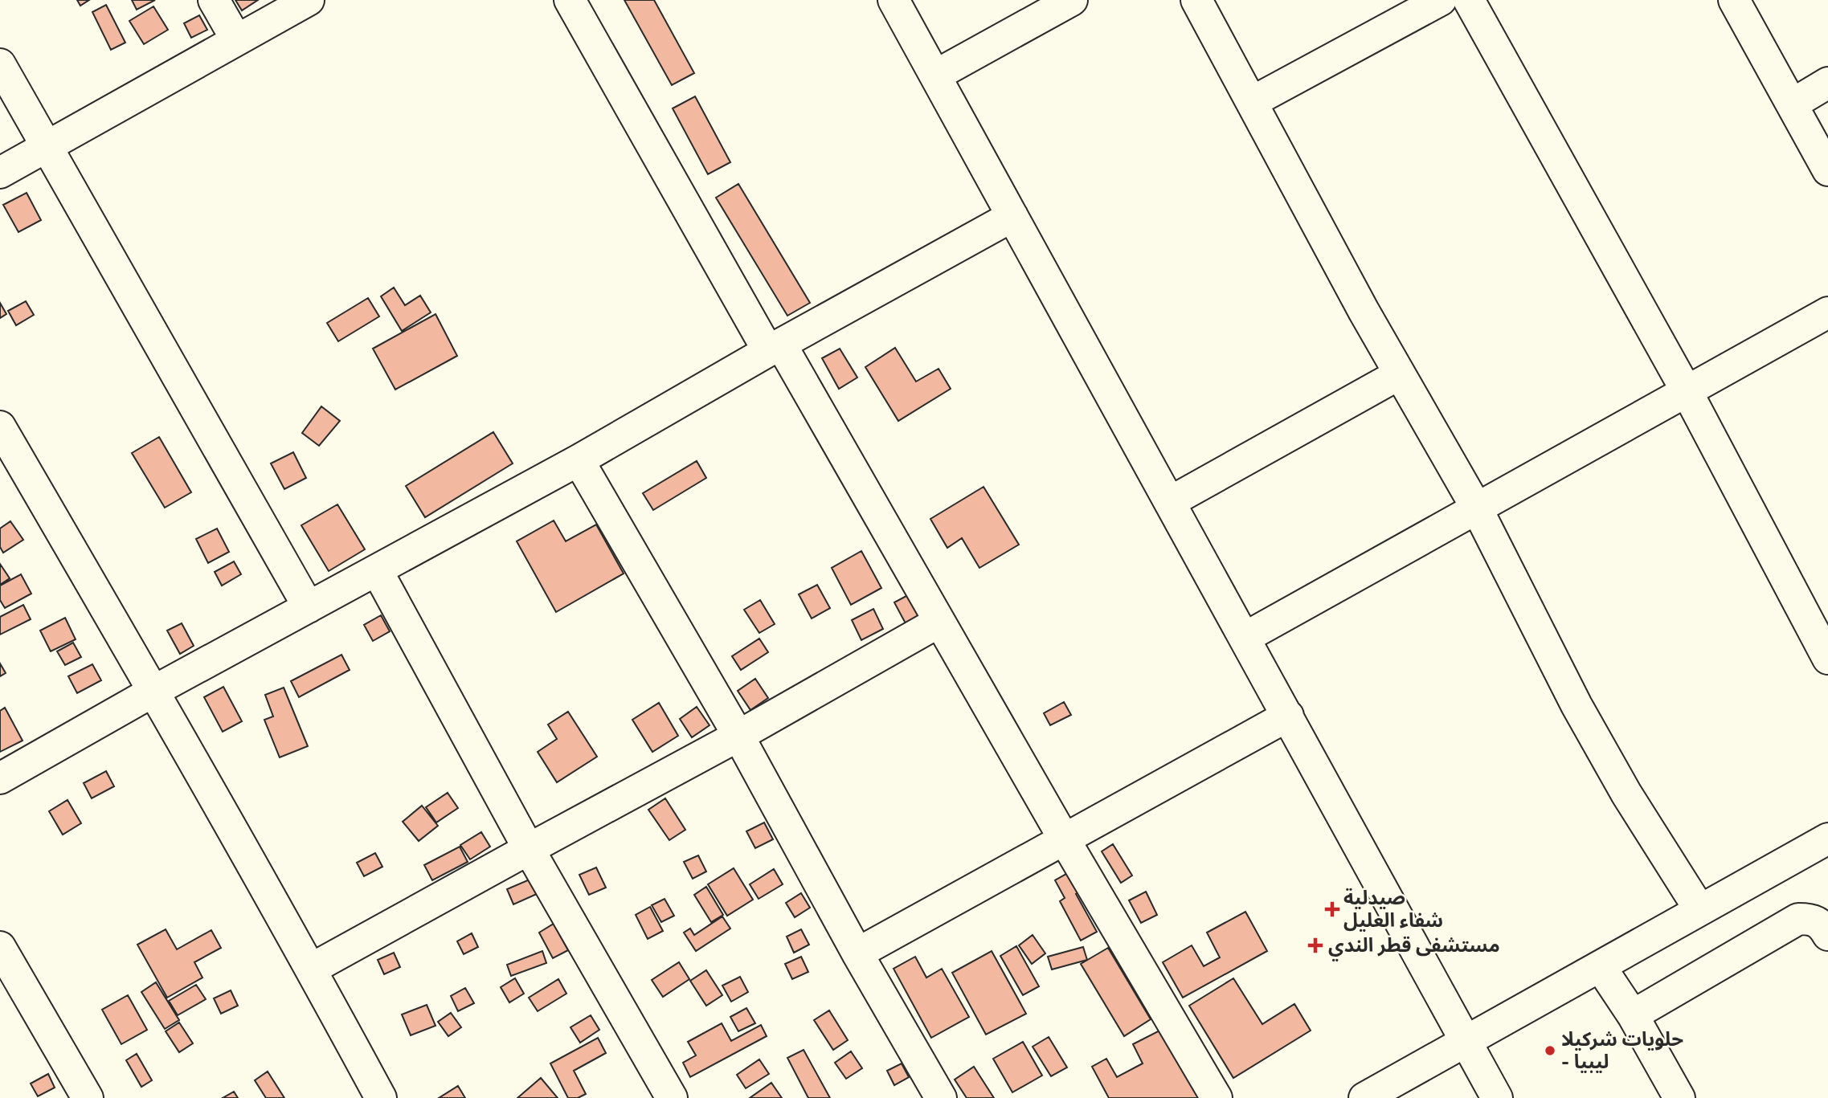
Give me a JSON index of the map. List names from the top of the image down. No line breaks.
{"places":{"health":["صيدلية شفاء العليل","مستشفى قطر الندي"],"other":["حلويات شركيلا - ليبيا"]}}
